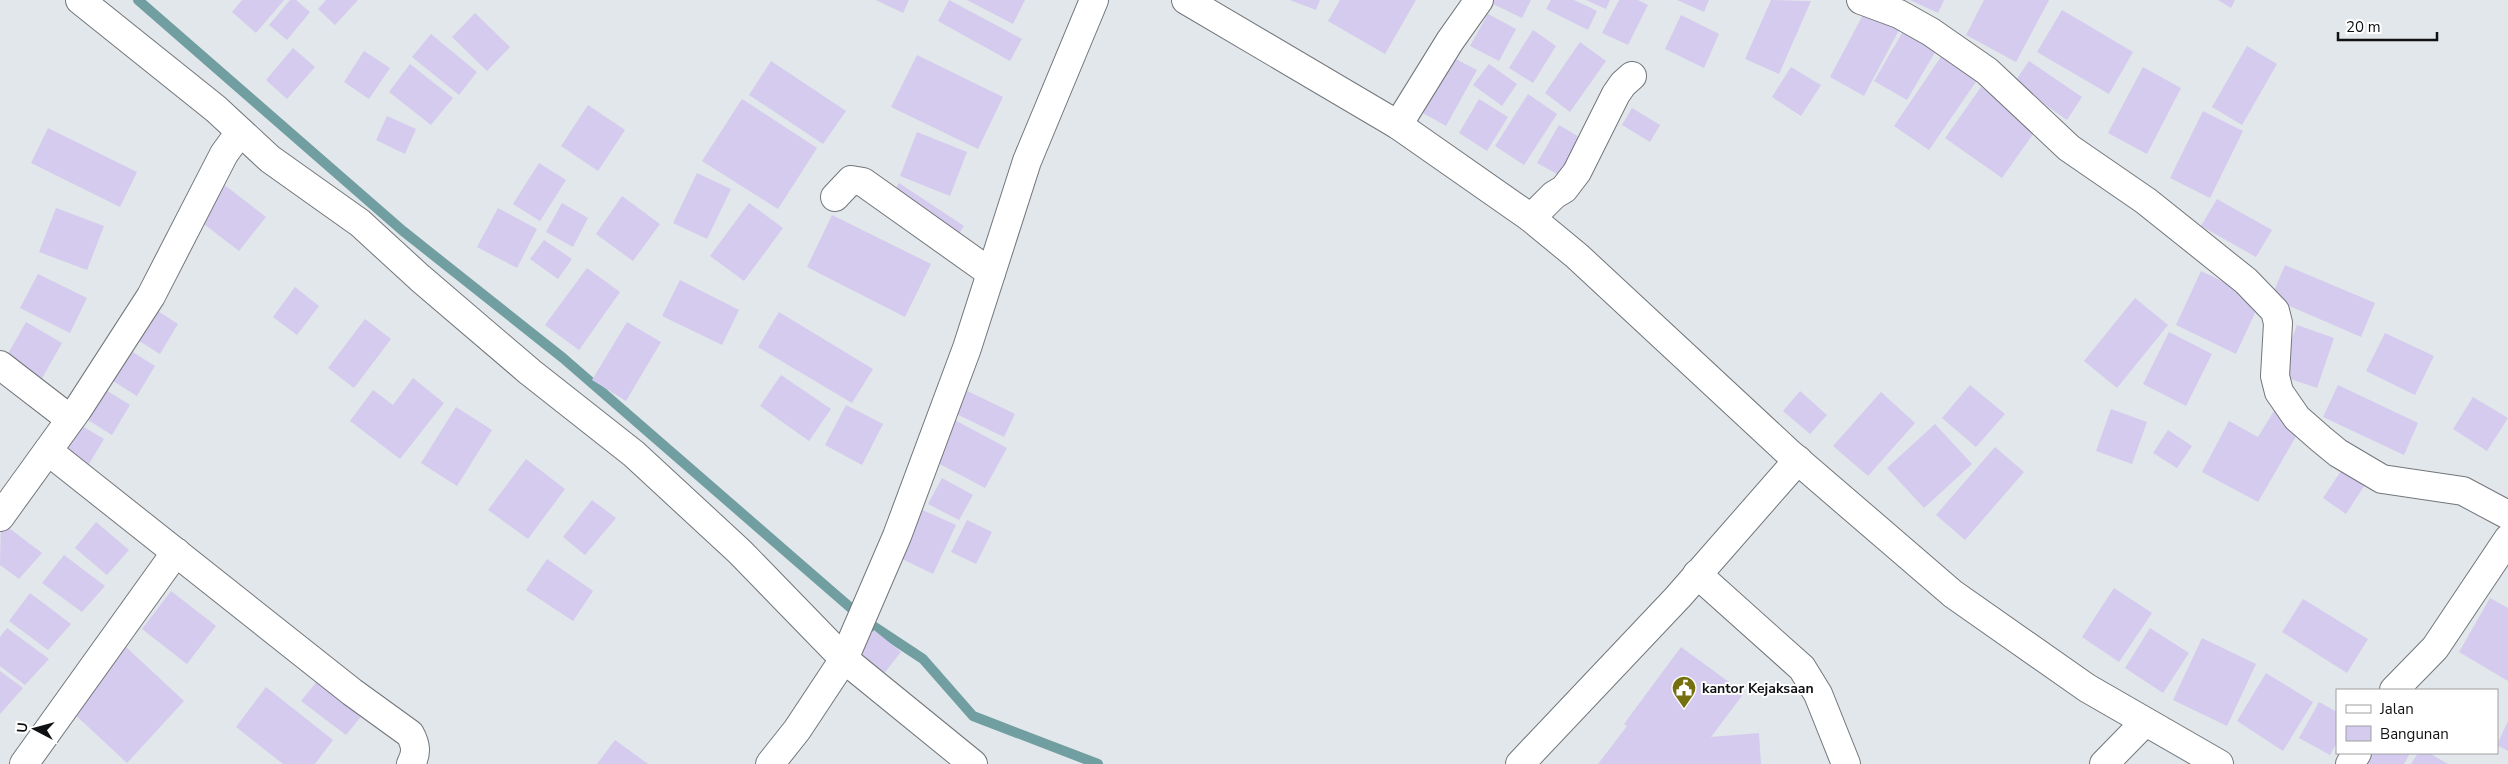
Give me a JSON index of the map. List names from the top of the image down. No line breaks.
{"places":{"public building":["kantor Kejaksaan"]},"legend":["Jalan","Bangunan"],"scale_bar":"20 m","north":"left"}
